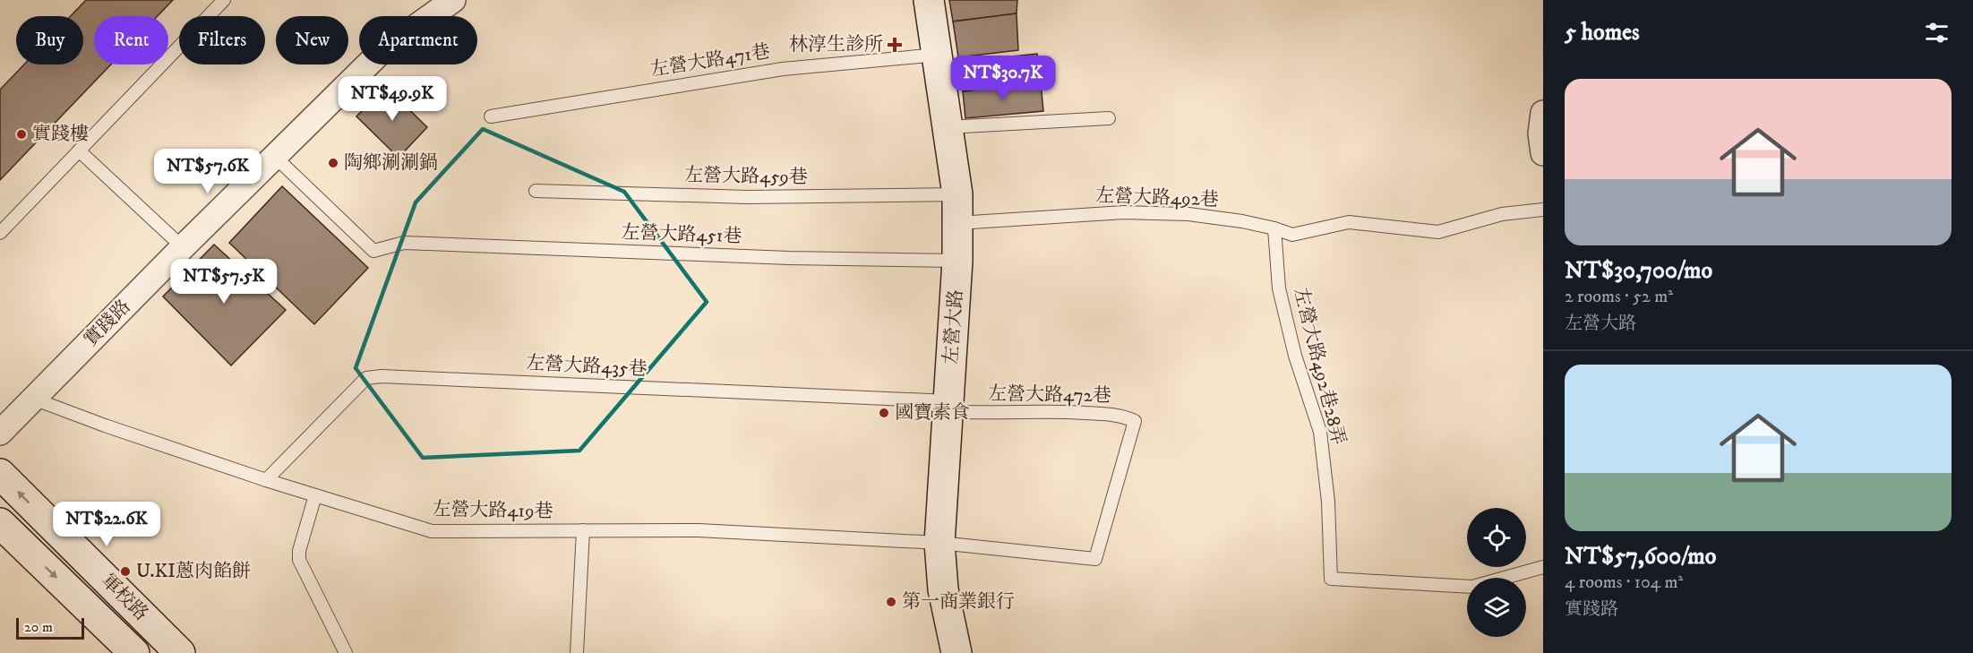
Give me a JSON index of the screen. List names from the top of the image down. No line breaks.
{"streets":{"street":["實踐路","左營大路","軍校路"],"lane":["左營大路471巷","左營大路459巷","左營大路492巷","左營大路451巷","左營大路435巷","左營大路492巷28弄","左營大路472巷","左營大路419巷"]},"crossings":[["左營大路471巷","左營大路"],["左營大路459巷","左營大路492巷"],["左營大路459巷","左營大路"],["左營大路492巷","左營大路"],["左營大路492巷","左營大路492巷28弄"],["左營大路451巷","實踐路"],["左營大路451巷","左營大路"],["實踐路","左營大路419巷"],["左營大路","左營大路435巷"],["左營大路","左營大路472巷"],["左營大路","左營大路419巷"],["左營大路435巷","左營大路472巷"],["左營大路435巷","左營大路419巷"],["左營大路472巷","左營大路419巷"]],"places":{"health":["林淳生診所"],"other":["實踐樓","陶鄉涮涮鍋","國寶素食","U.KI蔥肉餡餅","第一商業銀行"]},"scale_bar":"20 m","page":{"heading":"5 homes","chip":["Buy","Rent","Filters","New","Apartment"],"price":["NT$30.7K","NT$49.9K","NT$57.6K","NT$57.5K","NT$22.6K"],"list":[{"name":"NT$30,700/mo","note":"2 rooms · 52 m² · 左營大路"},{"name":"NT$57,600/mo","note":"4 rooms · 104 m² · 實踐路"}],"scale":"20 m"}}
